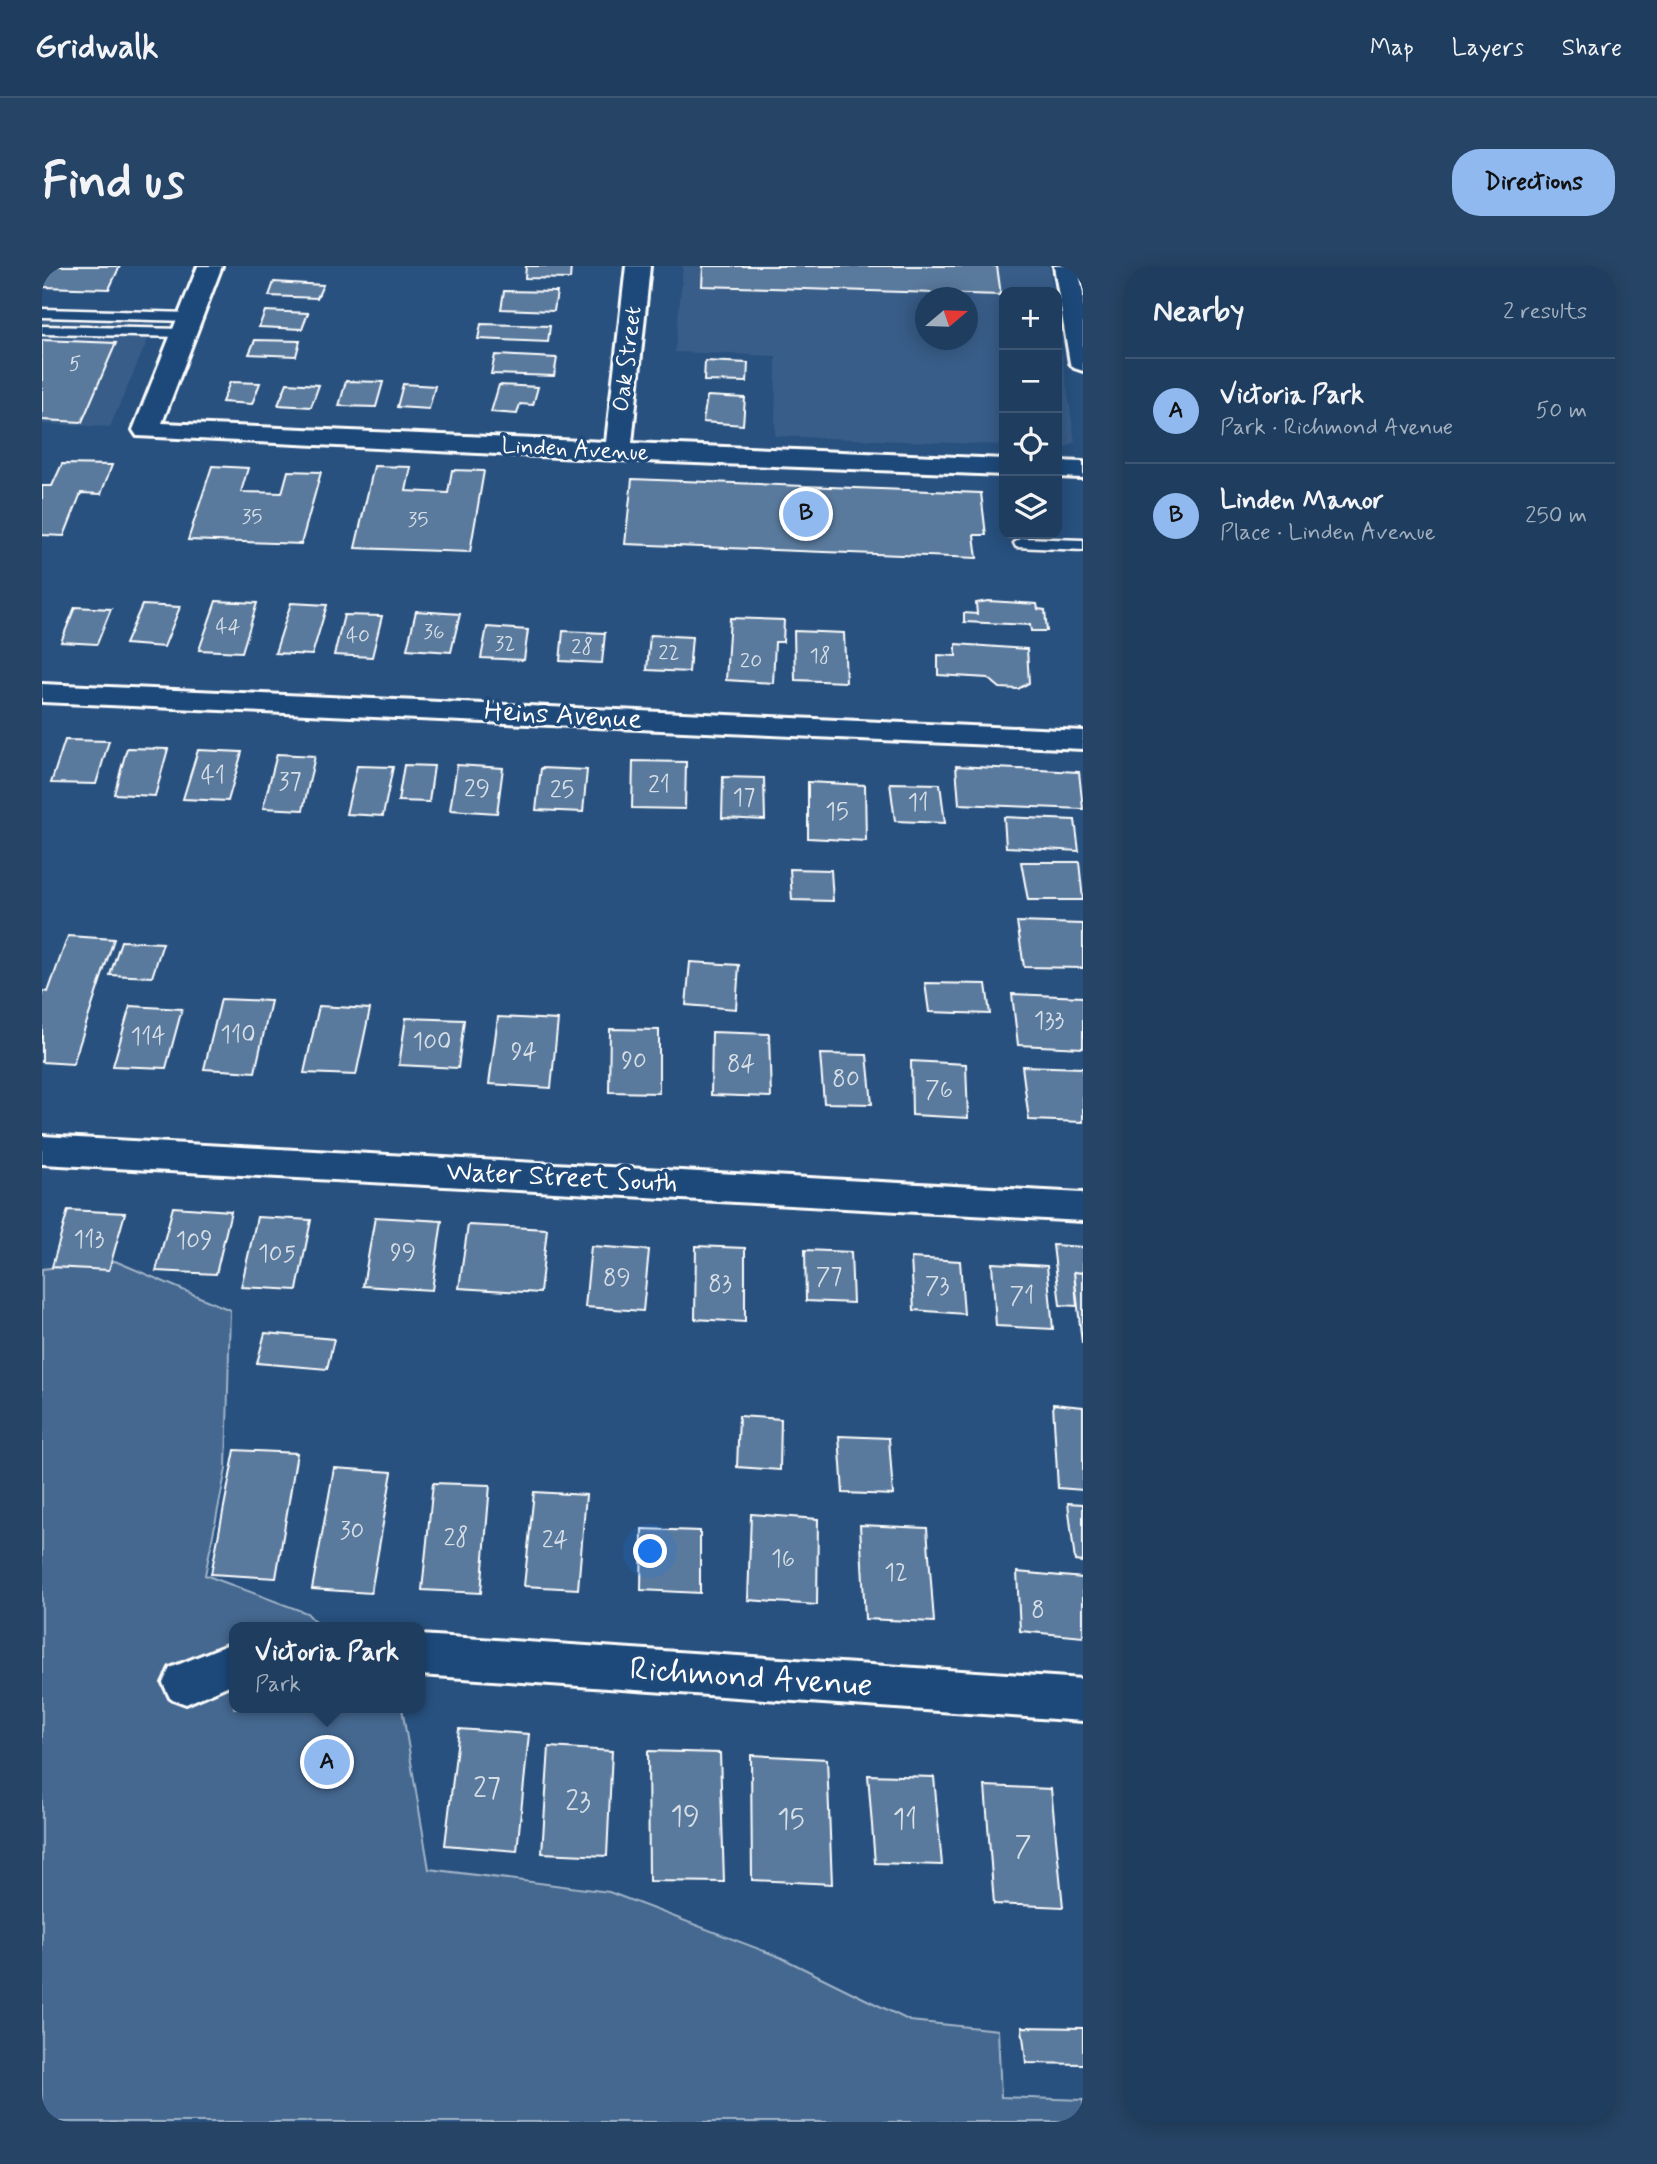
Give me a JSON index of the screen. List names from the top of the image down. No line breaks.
{"streets":{"street":["Oak Street","Linden Avenue","Heins Avenue","Water Street South","Richmond Avenue"]},"crossings":[["Oak Street","Linden Avenue"]],"house_numbers":["5","35","35","44","36","40","32","28","22","18","20","41","37","21","29","25","17","11","15","133","110","114","100","94","90","84","80","76","113","109","99","105","77","89","83","73","71","30","28","24","16","12","8","27","23","19","15","11","7"],"north":"right","page":{"header":"Gridwalk","nav":["Map","Layers","Share"],"buttons":"Directions","title":"Find us","heading":["Nearby","2 results"],"map_buttons":["+","−"],"list":[{"mark":"A","name":"Victoria Park","note":"Park · Richmond Avenue","value":"50 m"},{"mark":"B","name":"Linden Manor","note":"Place · Linden Avenue","value":"250 m"}],"pins":["B","A"],"popup":["Victoria Park","Park"]}}
